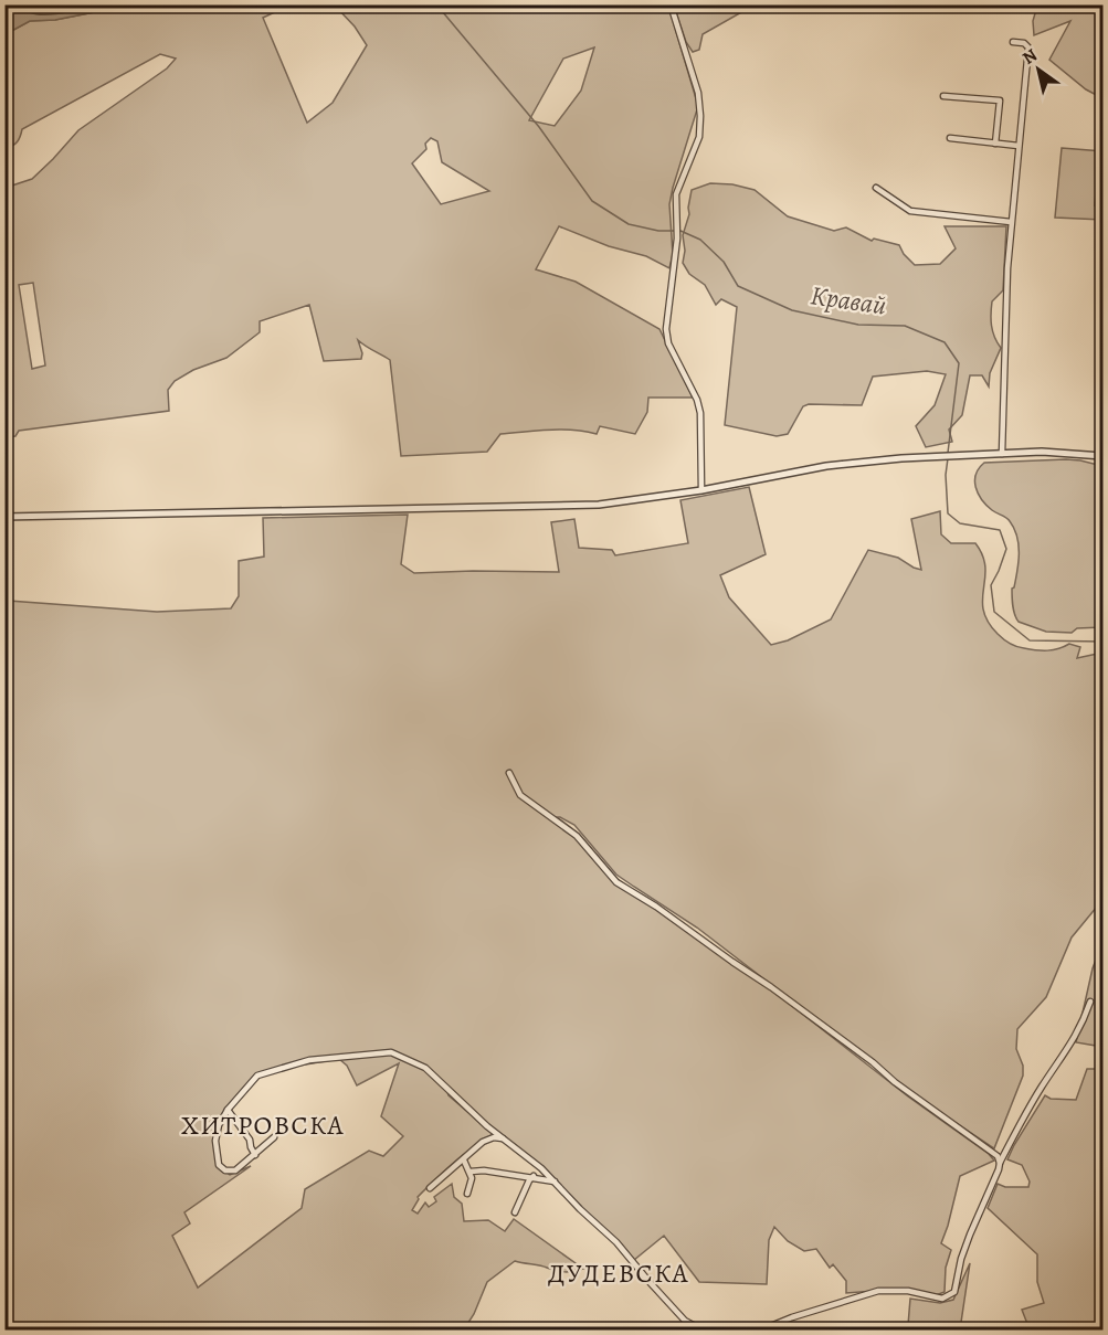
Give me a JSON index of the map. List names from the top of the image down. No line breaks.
{"districts":["ХИТРОВСКА","ДУДЕВСКА"],"water":["Кравай"],"north":"top left"}
